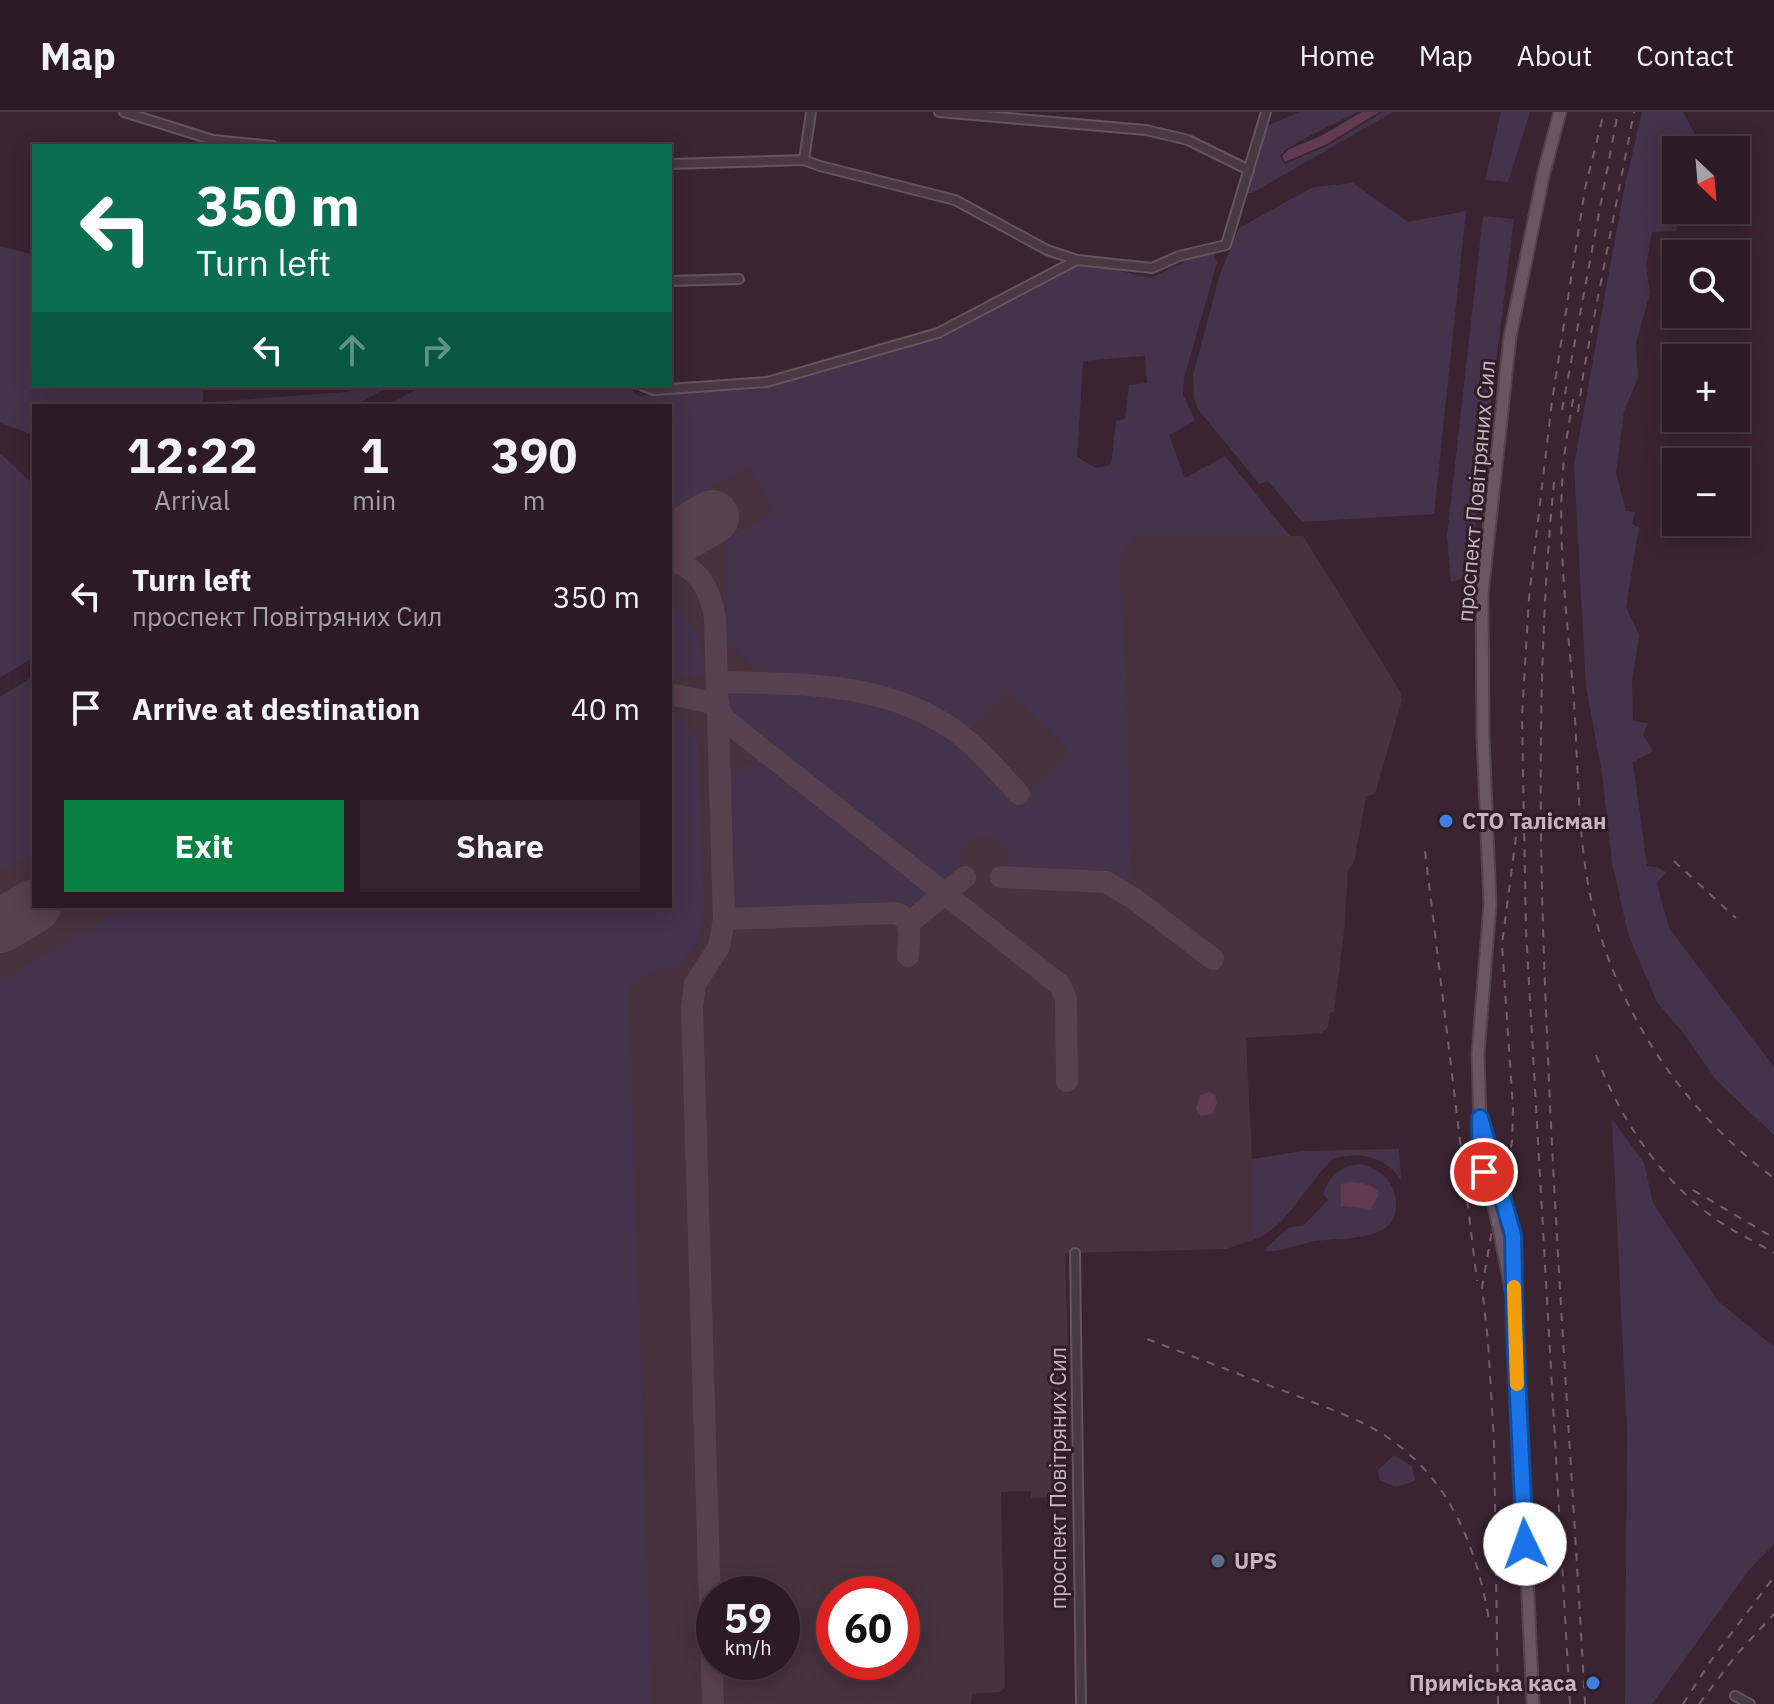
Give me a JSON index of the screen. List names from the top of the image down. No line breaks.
{"streets":{"main road":["проспект Повітряних Сил"]},"places":["СТО Талісман","UPS","Приміська каса"],"north":"bottom right","page":{"header":"Map","nav":["Home","Map","About","Contact"],"map_buttons":["+","−"],"turn":["350 m","Turn left"],"eta":["12:22","Arrival","1","min","390","m"],"list":[{"name":"Turn left","note":"проспект Повітряних Сил","value":"350 m"},{"name":"Arrive at destination","value":"40 m"}],"buttons":["Exit","Share"],"speed":"59 km/h","limit":"60"}}
